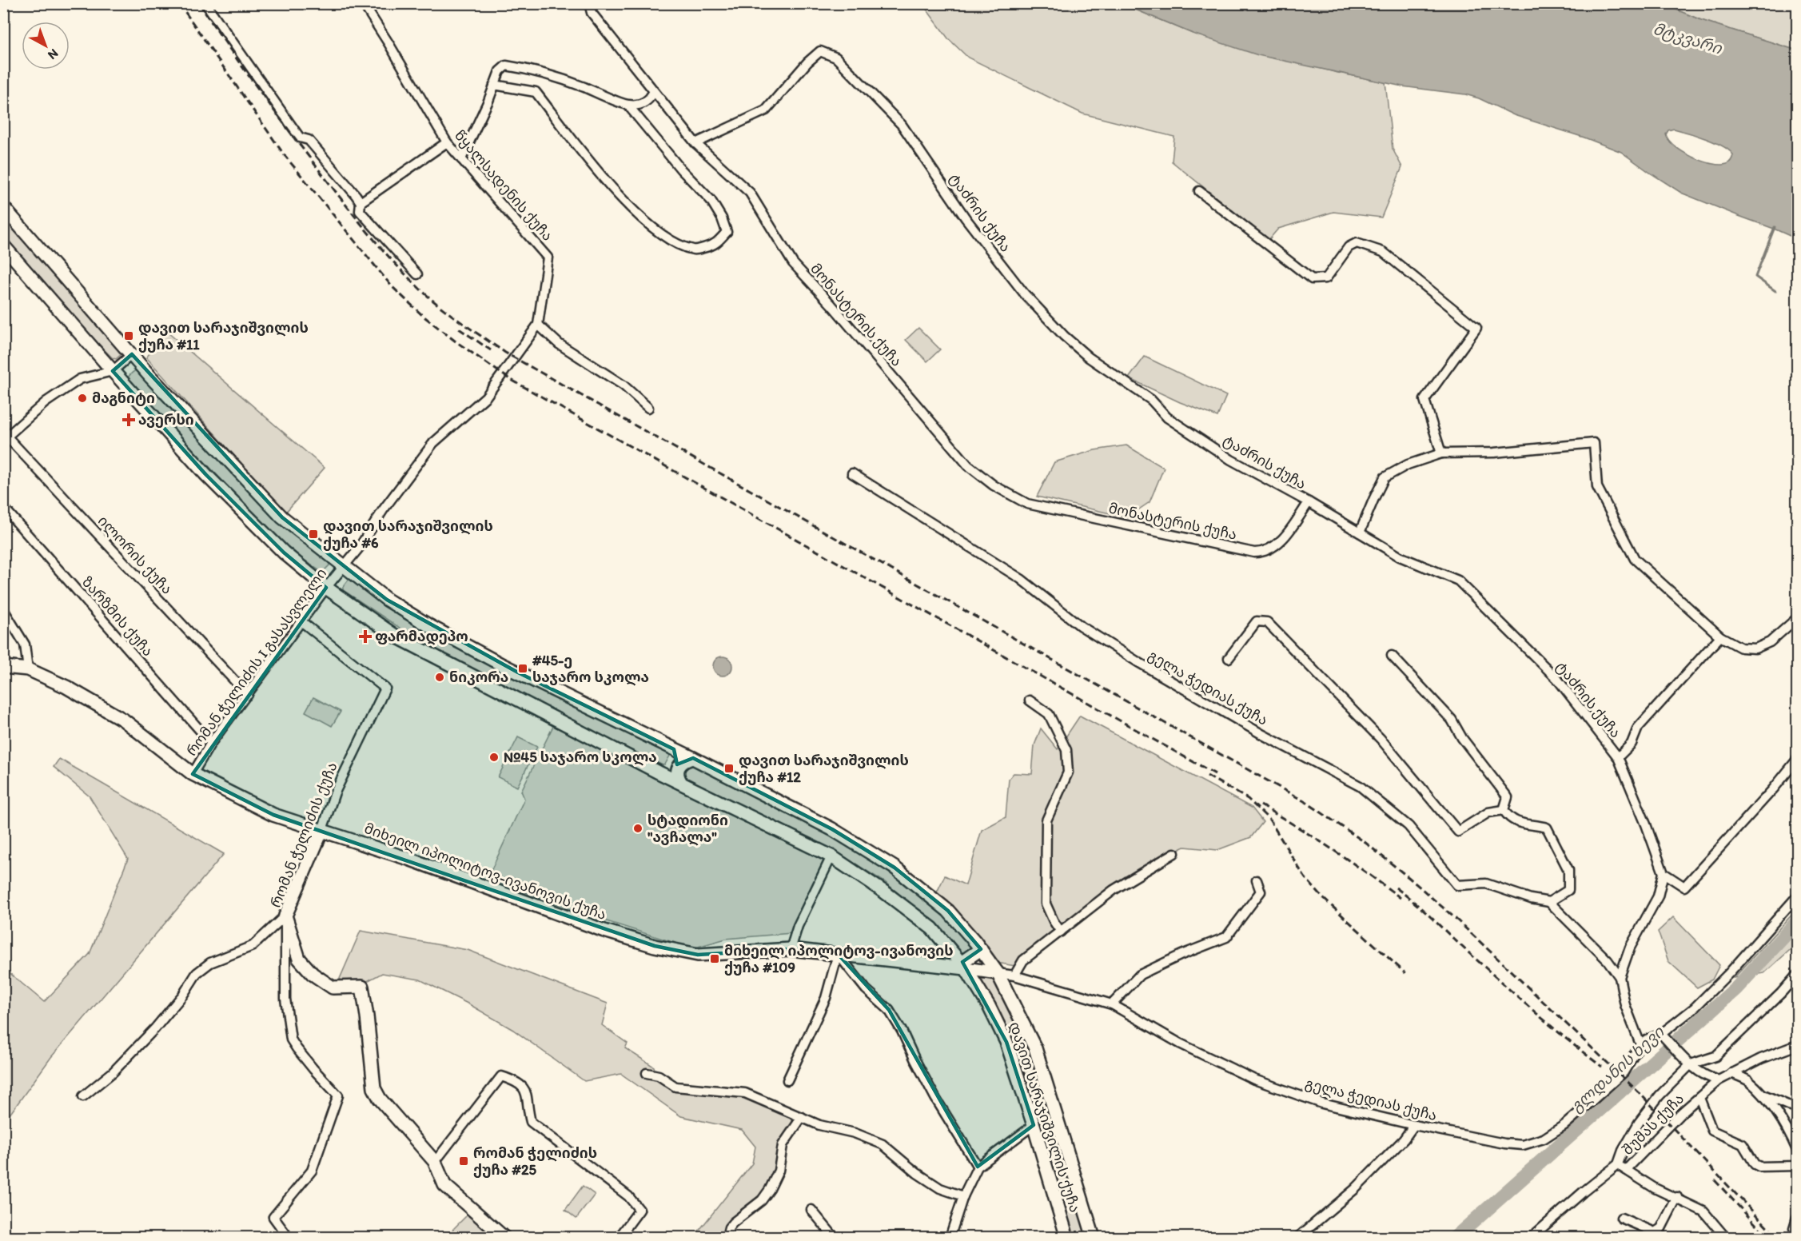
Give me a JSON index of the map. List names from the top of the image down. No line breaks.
{"streets":{"main road":["რომან ჭელიძის ქუჩა","მიხეილ იპოლიტოვ-ივანოვის ქუჩა","დავით სარაჯიშვილის ქუჩა"],"street":["წყალსადენის ქუჩა","ტაძრის ქუჩა","მონასტერის ქუჩა","ილორის ქუჩა","ზარზმის ქუჩა","რომან ჭელიძის I გასასვლელი","გელა ჭედიას ქუჩა","შუშას ქუჩა"]},"crossings":[["წყალსადენის ქუჩა","რომან ჭელიძის I გასასვლელი"],["ტაძრის ქუჩა","მონასტერის ქუჩა"],["ილორის ქუჩა","რომან ჭელიძის I გასასვლელი"],["ზარზმის ქუჩა","რომან ჭელიძის I გასასვლელი"],["რომან ჭელიძის I გასასვლელი","რომან ჭელიძის ქუჩა"],["რომან ჭელიძის I გასასვლელი","მიხეილ იპოლიტოვ-ივანოვის ქუჩა"],["რომან ჭელიძის I გასასვლელი","დავით სარაჯიშვილის ქუჩა"],["გელა ჭედიას ქუჩა","მიხეილ იპოლიტოვ-ივანოვის ქუჩა"],["გელა ჭედიას ქუჩა","დავით სარაჯიშვილის ქუჩა"],["რომან ჭელიძის ქუჩა","მიხეილ იპოლიტოვ-ივანოვის ქუჩა"],["მიხეილ იპოლიტოვ-ივანოვის ქუჩა","დავით სარაჯიშვილის ქუჩა"]],"water":["მტკვარი","გლდანის ხევი"],"places":{"transit":["დავით სარაჯიშვილის ქუჩა #11","დავით სარაჯიშვილის ქუჩა #6","#45-ე საჯარო სკოლა","დავით სარაჯიშვილის ქუჩა #12","მიხეილ იპოლიტოვ-ივანოვის ქუჩა #109","რომან ჭელიძის ქუჩა #25"],"other":["მაგნიტი","ნიკორა","№45 საჯარო სკოლა","სტადიონი \"ავჩალა\""],"health":["ავერსი","ფარმადეპო"]},"north":"bottom right"}
